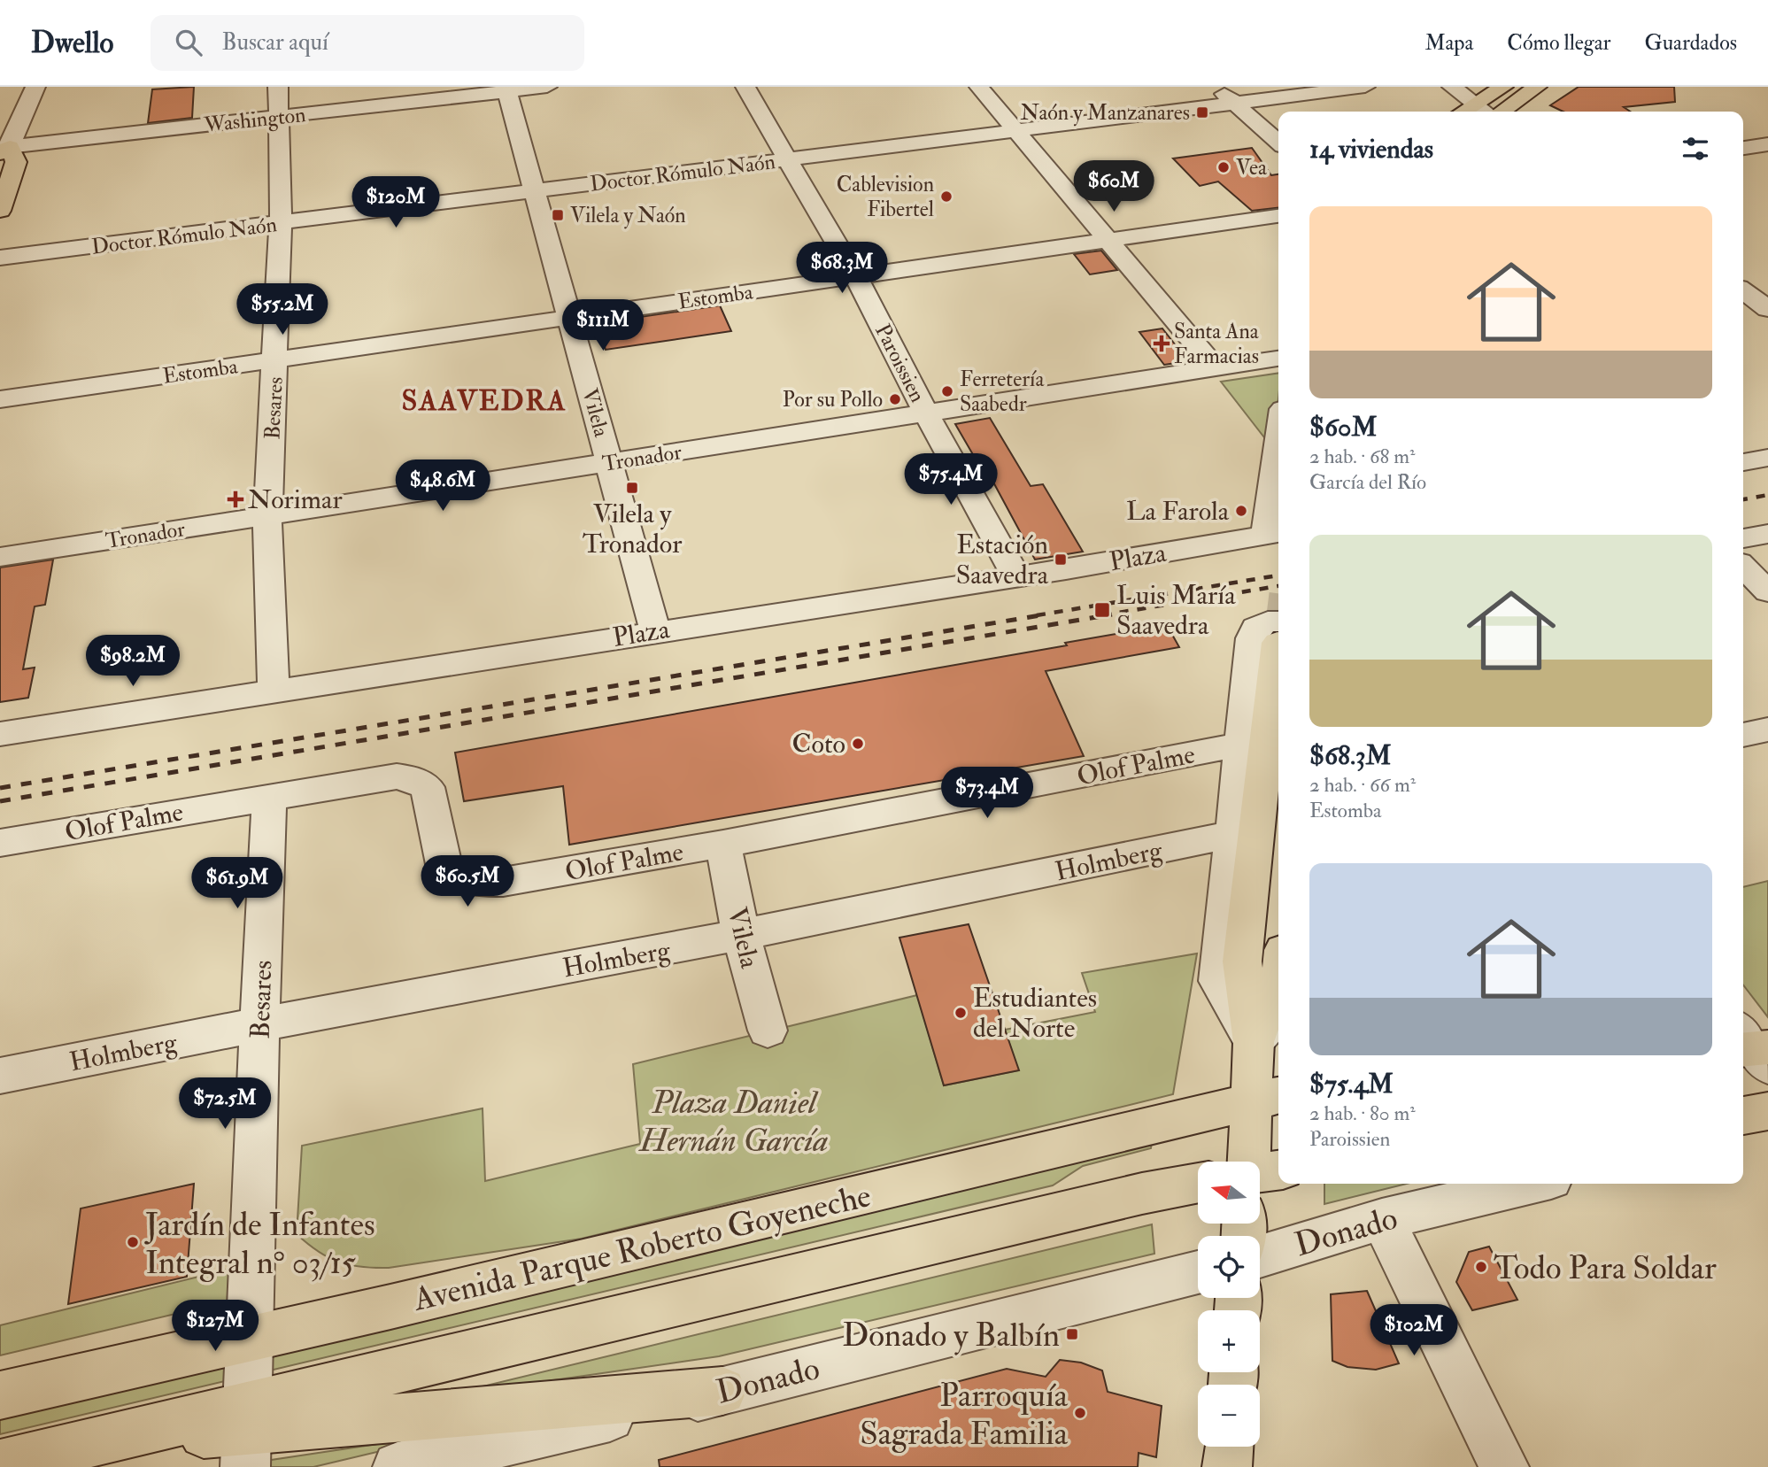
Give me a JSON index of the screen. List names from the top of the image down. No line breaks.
{"streets":{"main road":["Avenida Parque Roberto Goyeneche"],"street":["Washington","Doctor Rómulo Naón","Estomba","Paroissien","Besares","Vilela","Tronador","Plaza","Olof Palme","Holmberg","Donado"]},"crossings":[["Washington","Besares"],["Washington","Vilela"],["Doctor Rómulo Naón","Paroissien"],["Doctor Rómulo Naón","Besares"],["Doctor Rómulo Naón","Vilela"],["Estomba","Paroissien"],["Estomba","Besares"],["Estomba","Vilela"],["Paroissien","Tronador"],["Paroissien","Plaza"],["Besares","Tronador"],["Besares","Plaza"],["Besares","Olof Palme"],["Besares","Holmberg"],["Besares","Avenida Parque Roberto Goyeneche"],["Vilela","Tronador"],["Vilela","Plaza"],["Vilela","Olof Palme"],["Vilela","Holmberg"]],"districts":["SAAVEDRA"],"parks":["Plaza Daniel Hernán García"],"places":{"transit":["Naón y Manzanares","Vilela y Naón","Vilela y Tronador","Estación Saavedra","Luis María Saavedra","Donado y Balbín"],"other":["Vea","Cablevision Fibertel","Ferretería Saabedr","Por su Pollo","La Farola","Coto","Estudiantes del Norte","Jardín de Infantes Integral n° 03/15","Todo Para Soldar","Parroquía Sagrada Familia"],"health":["Santa Ana Farmacias","Norimar"]},"north":"left","page":{"header":"Dwello","search":"Buscar aquí","nav":["Mapa","Cómo llegar","Guardados"],"heading":"14 viviendas","price":["$60M","$120M","$68.3M","$55.2M","$111M","$75.4M","$48.6M","$98.2M","$73.4M","$60.5M","$61.9M","$72.5M","$127M","$102M"],"list":[{"name":"$60M","note":"2 hab. · 68 m² · García del Río"},{"name":"$68.3M","note":"2 hab. · 66 m² · Estomba"},{"name":"$75.4M","note":"2 hab. · 80 m² · Paroissien"}],"map_buttons":["+","−"]}}
